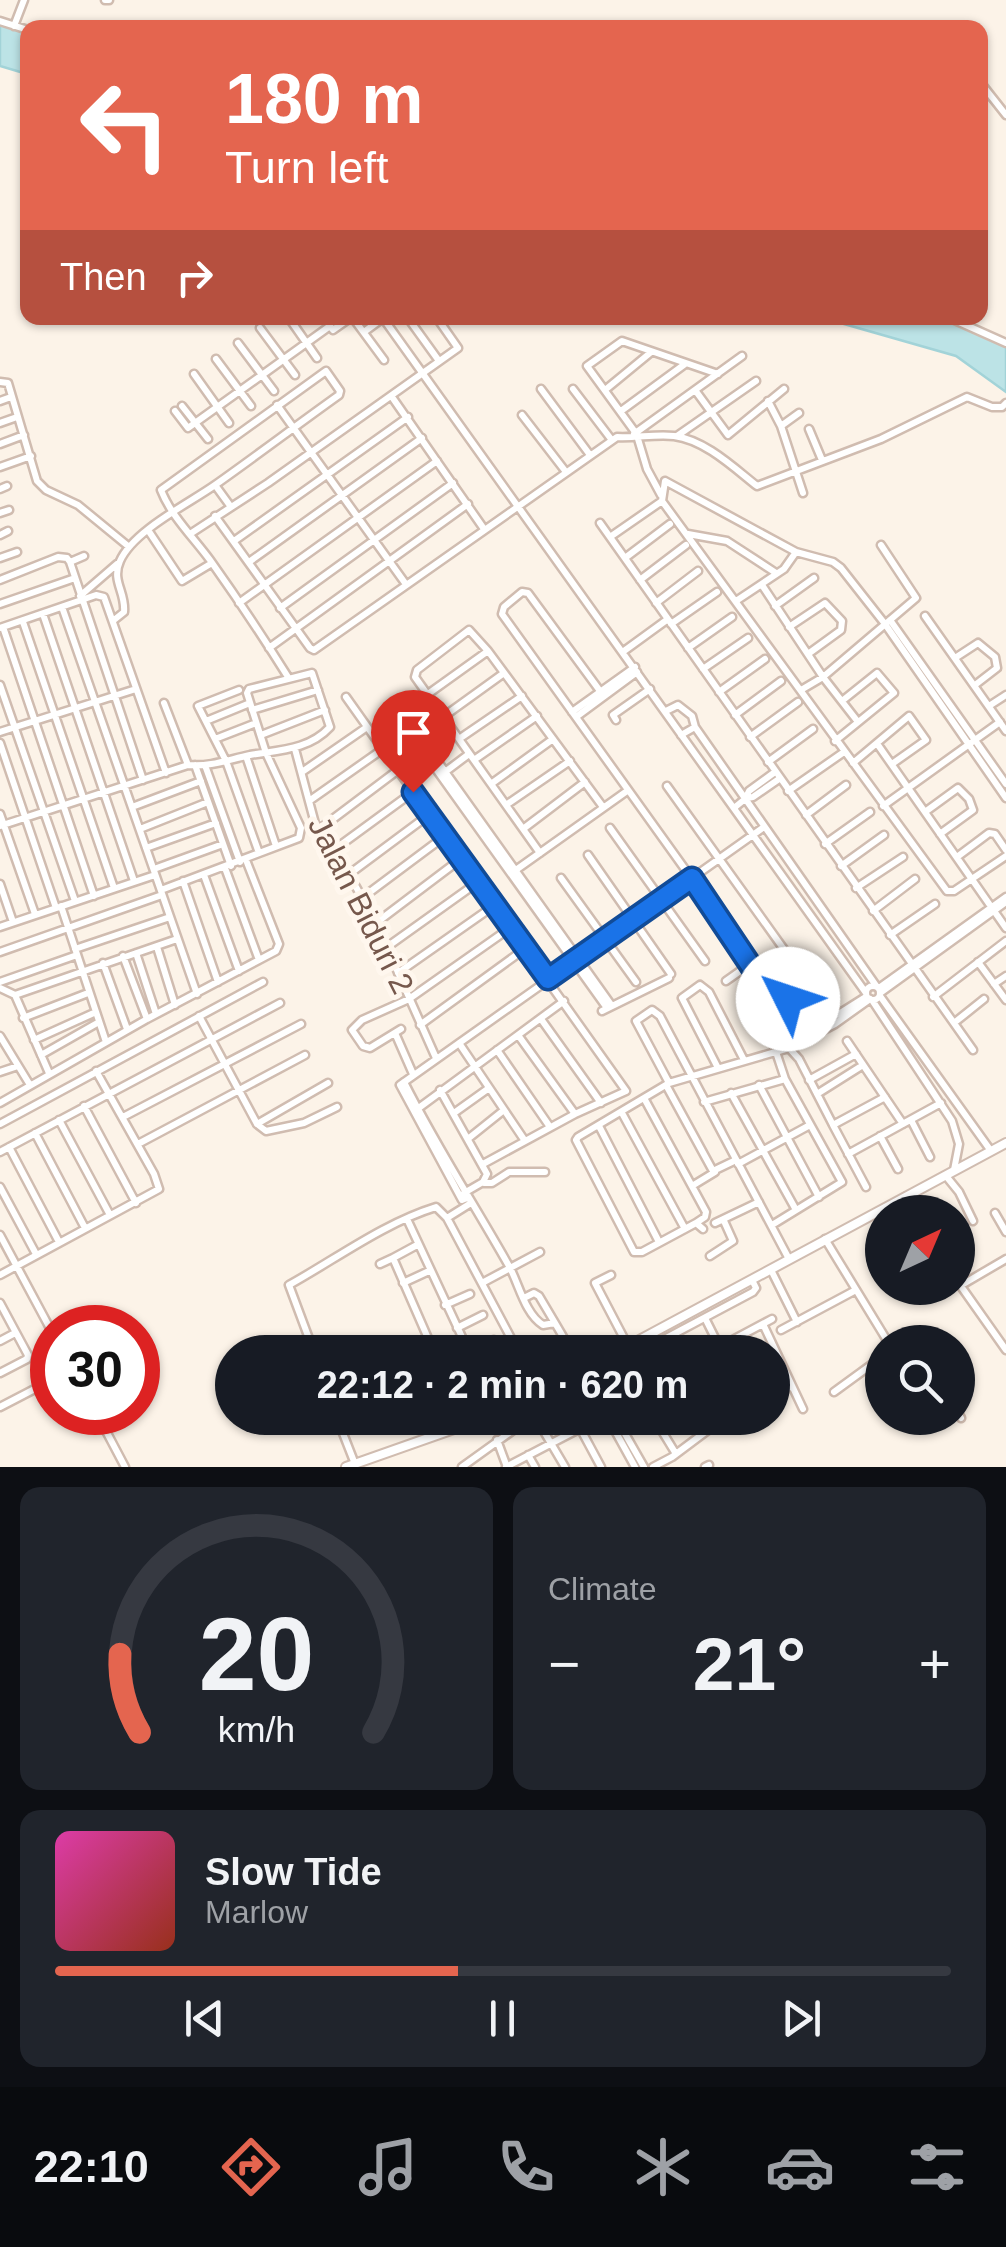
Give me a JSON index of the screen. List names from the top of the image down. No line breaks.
{"streets":{"street":["Jalan Biduri 2"]},"north":"top right","page":{"turn":["180 m","Turn left"],"then":"Then","limit":"30","trip":"22:12 · 2 min · 620 m","tile":"Climate","heat":["−","21°","+"],"song":["Slow Tide","Marlow"],"tabs":"22:10","gauge":["20","km/h"]}}
